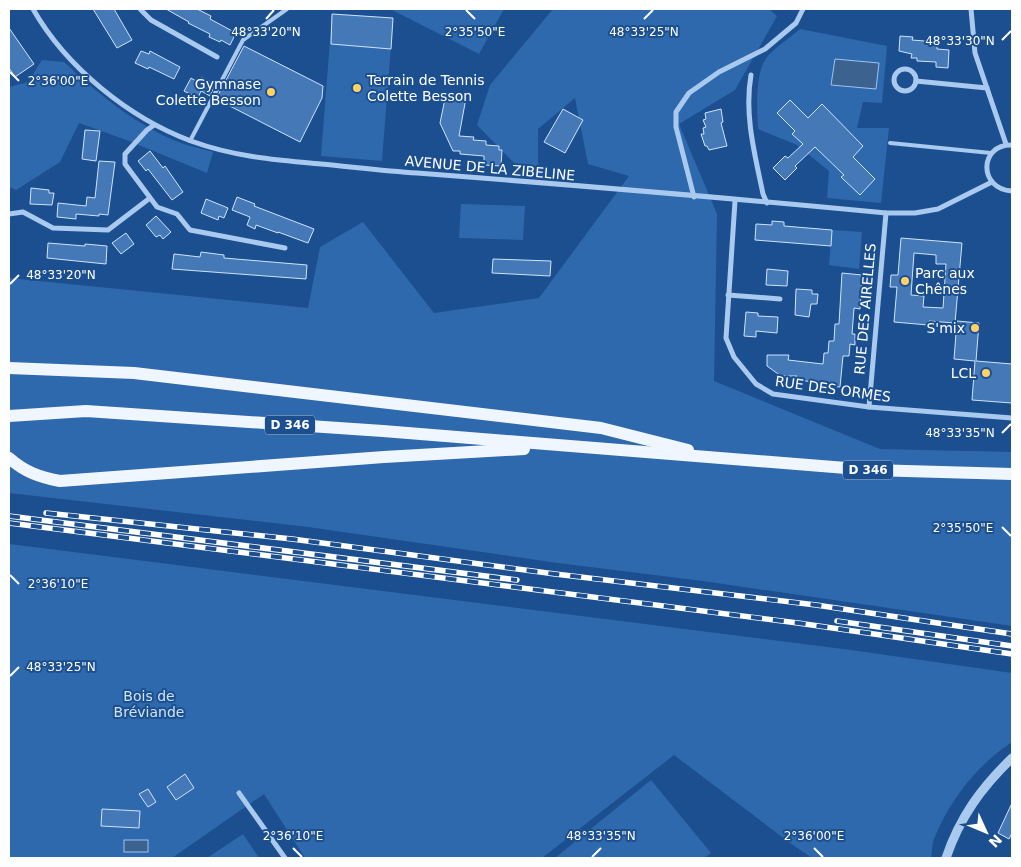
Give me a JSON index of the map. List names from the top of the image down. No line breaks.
{"streets":{"main road":["D 346"],"street":["AVENUE DE LA ZIBELINE","RUE DES AIRELLES","RUE DES ORMES"]},"crossings":[["AVENUE DE LA ZIBELINE","RUE DES AIRELLES"],["AVENUE DE LA ZIBELINE","RUE DES ORMES"],["RUE DES AIRELLES","RUE DES ORMES"]],"parks":["Bois de Bréviande"],"places":["Terrain de Tennis Colette Besson","Gymnase Colette Besson","Parc aux Chênes","S'mix","LCL"],"north":"bottom right","coordinates":["2°35'50\"E","48°33'20\"N","48°33'25\"N","48°33'30\"N","2°36'00\"E","48°33'35\"N","2°36'10\"E"]}
